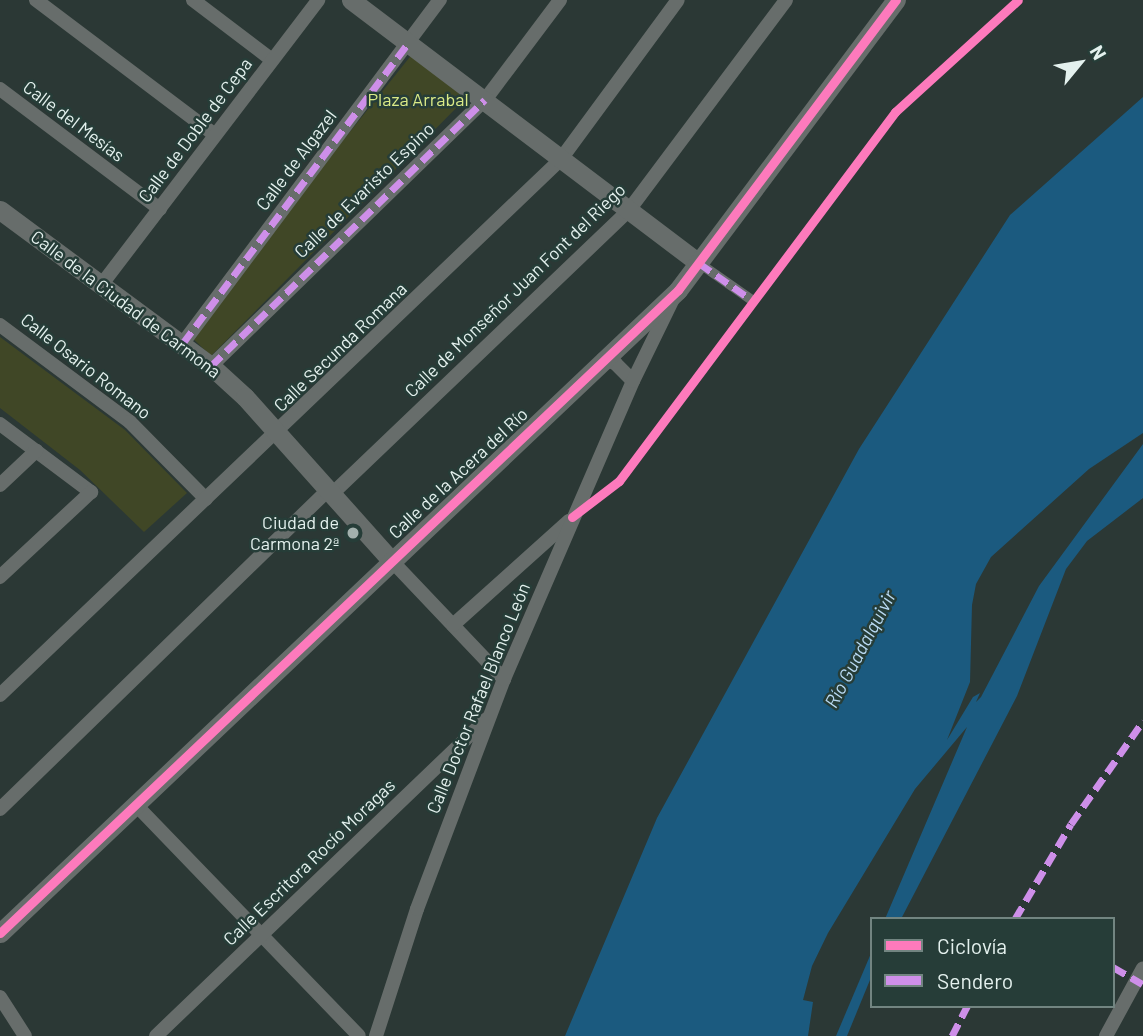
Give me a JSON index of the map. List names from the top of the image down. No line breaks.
{"streets":{"street":["Calle del Mesías","Calle de Doble de Cepa","Calle de Algazel","Calle de Evaristo Espino","Calle de Monseñor Juan Font del Riego","Calle de la Ciudad de Carmona","Calle Secunda Romana","Calle Osario Romano","Calle de la Acera del Río","Calle Doctor Rafael Blanco León","Calle Escritora Rocío Moragas"]},"crossings":[["Calle del Mesías","Calle de Doble de Cepa"],["Calle de Doble de Cepa","Calle de la Ciudad de Carmona"],["Calle de Algazel","Calle de la Ciudad de Carmona"],["Calle de Evaristo Espino","Calle de la Ciudad de Carmona"],["Calle de Monseñor Juan Font del Riego","Calle de la Ciudad de Carmona"],["Calle de la Ciudad de Carmona","Calle Secunda Romana"],["Calle de la Ciudad de Carmona","Calle de la Acera del Río"],["Calle de la Ciudad de Carmona","Calle Doctor Rafael Blanco León"],["Calle Secunda Romana","Calle Osario Romano"],["Calle de la Acera del Río","Calle Doctor Rafael Blanco León"],["Calle Doctor Rafael Blanco León","Calle Escritora Rocío Moragas"]],"water":["Río Guadalquivir"],"parks":["Plaza Arrabal"],"places":["Ciudad de Carmona 2ª"],"legend":["Ciclovía","Sendero"],"north":"top right"}
